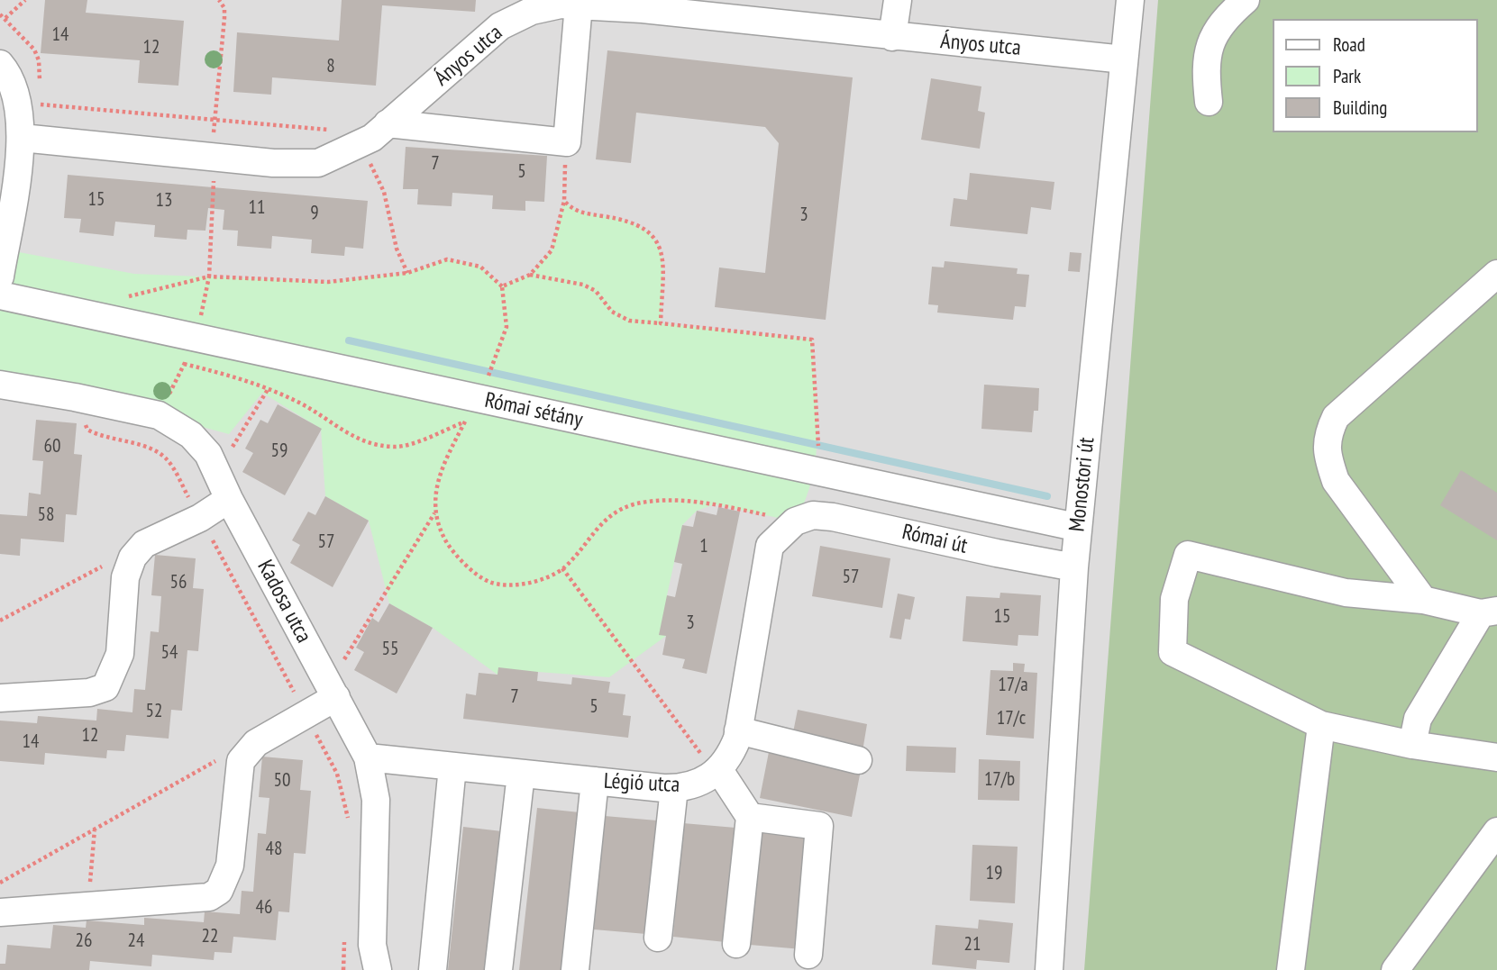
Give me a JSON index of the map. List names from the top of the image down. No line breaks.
{"streets":{"street":["Ányos utca","Római sétány","Monostori út","Római út","Kadosa utca","Légió utca"]},"crossings":[["Ányos utca","Monostori út"],["Monostori út","Római út"],["Kadosa utca","Légió utca"]],"house_numbers":["14","12","8","7","5","15","13","11","9","3","60","59","58","57","1","57","56","15","3","55","54","17/a","7","5","52","17/c","12","14","17/b","50","48","19","46","22","26","24","21"],"legend":["Road","Park","Building"]}
